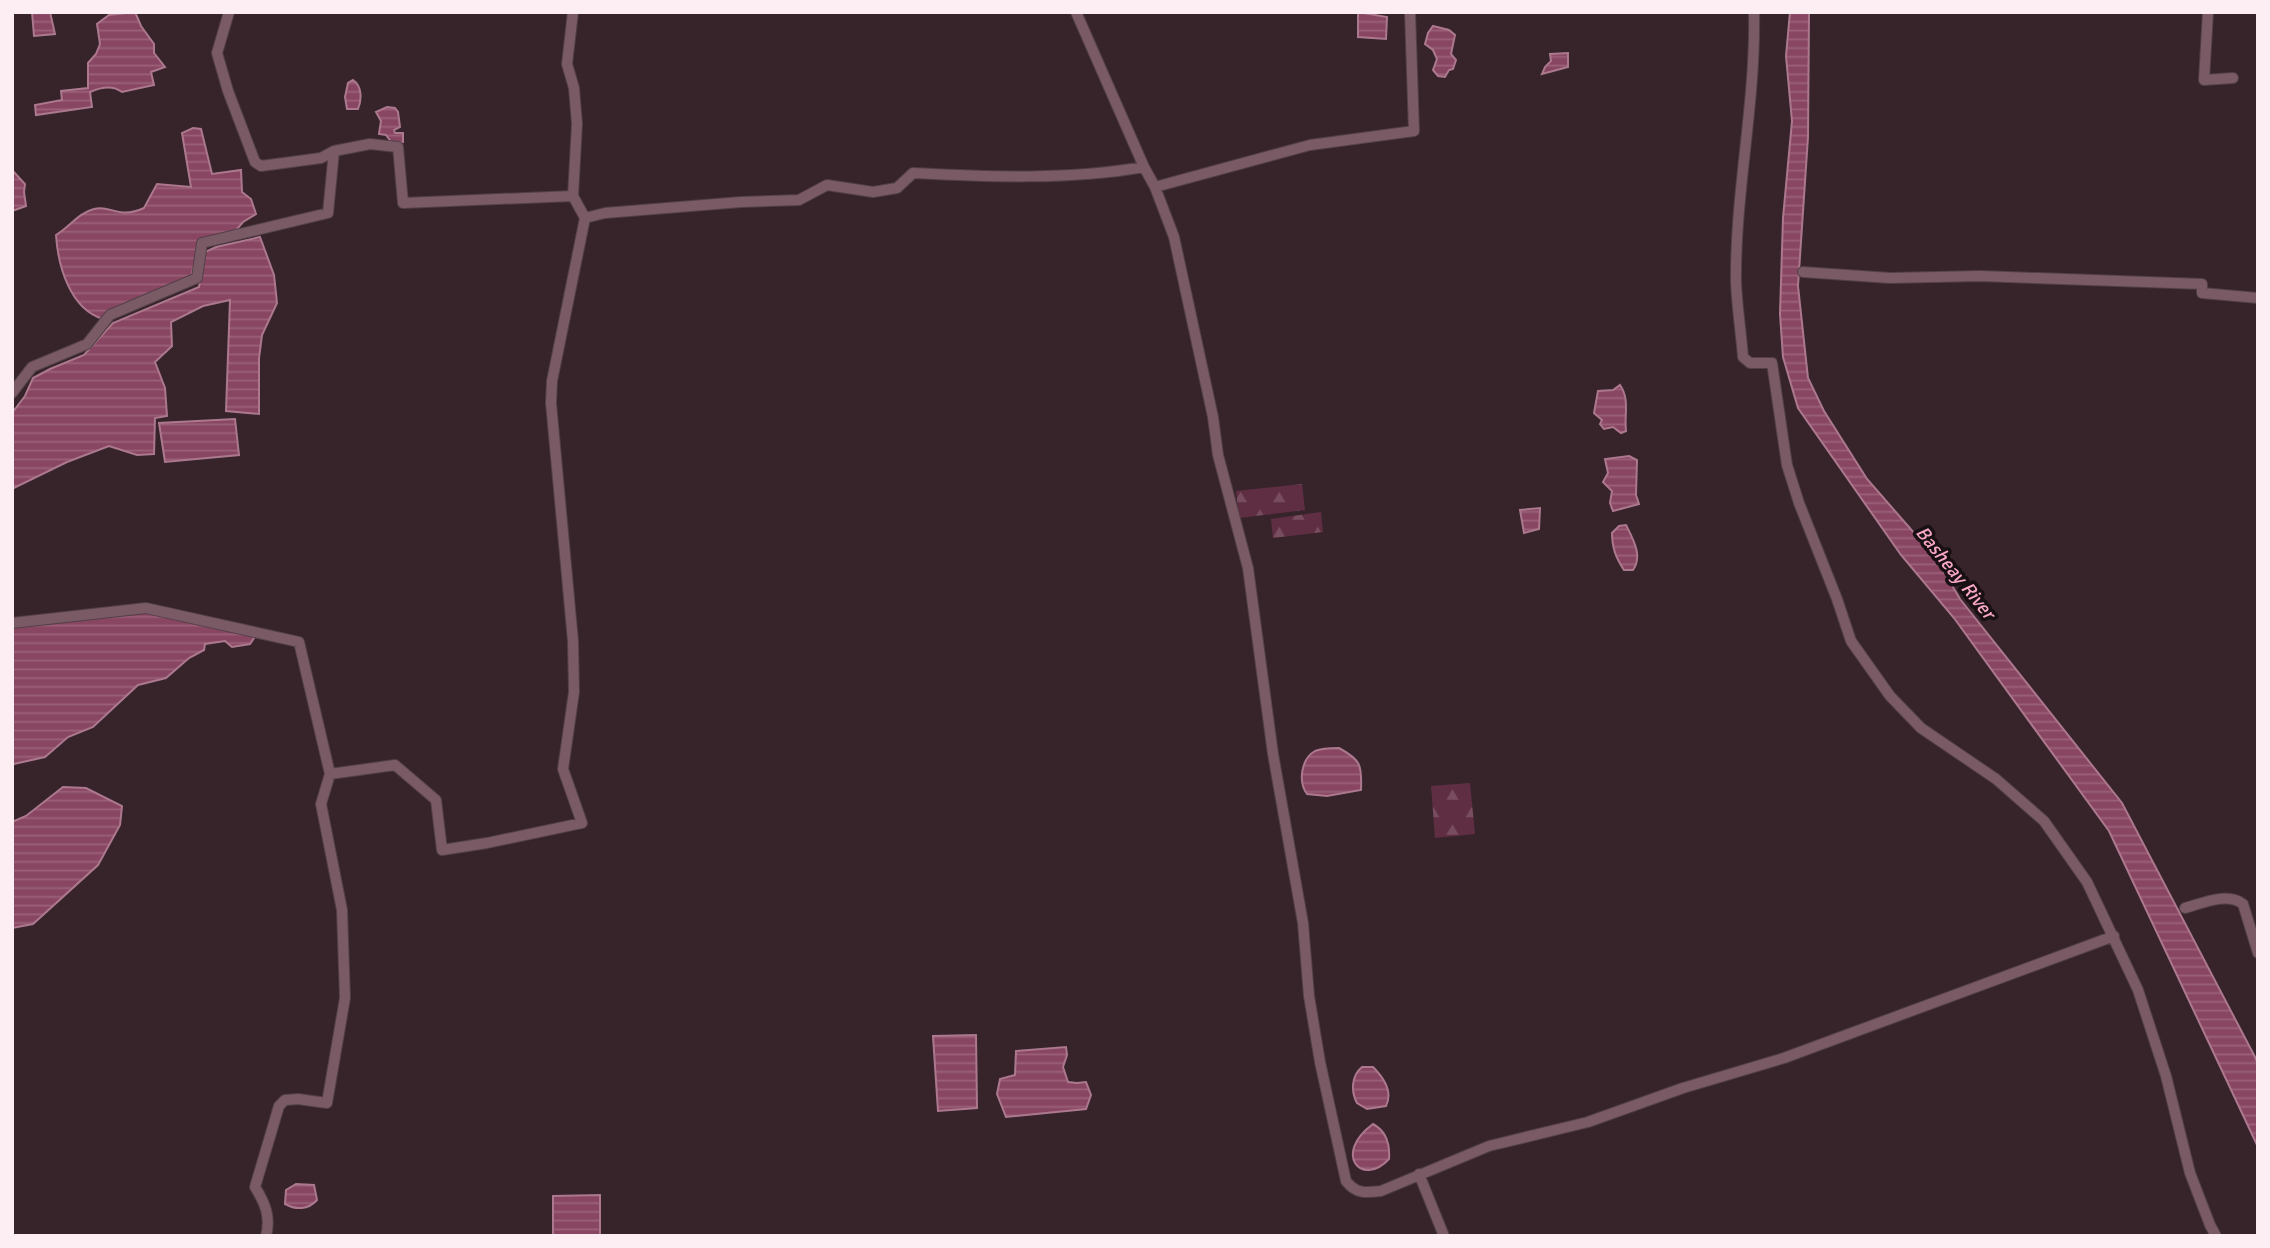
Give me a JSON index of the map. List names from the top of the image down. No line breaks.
{"water":["Basheay River"]}
